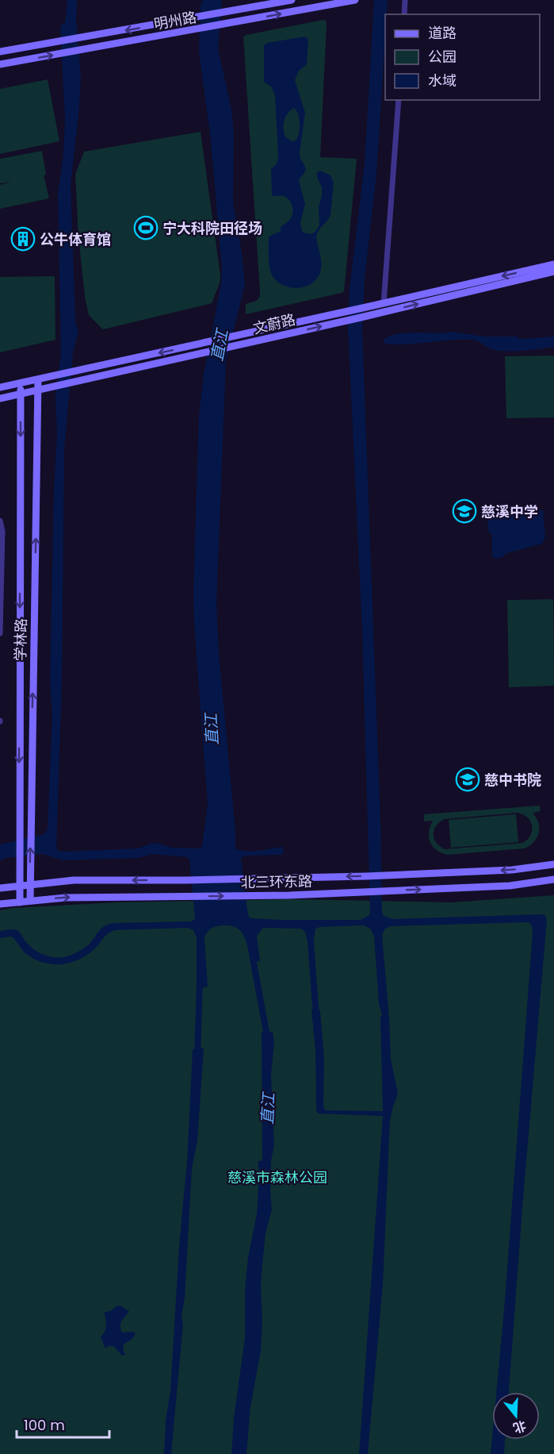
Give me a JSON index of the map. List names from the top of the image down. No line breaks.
{"streets":{"main road":["明州路","文蔚路","学林路","北三环东路"]},"crossings":[["文蔚路","学林路"],["学林路","北三环东路"]],"water":["直江"],"parks":["慈溪市森林公园"],"places":{"sports":["宁大科院田径场"],"building":["公牛体育馆"],"school or university":["慈溪中学","慈中书院"]},"legend":["道路","公园","水域"],"scale_bar":"100 m","north":"bottom"}
